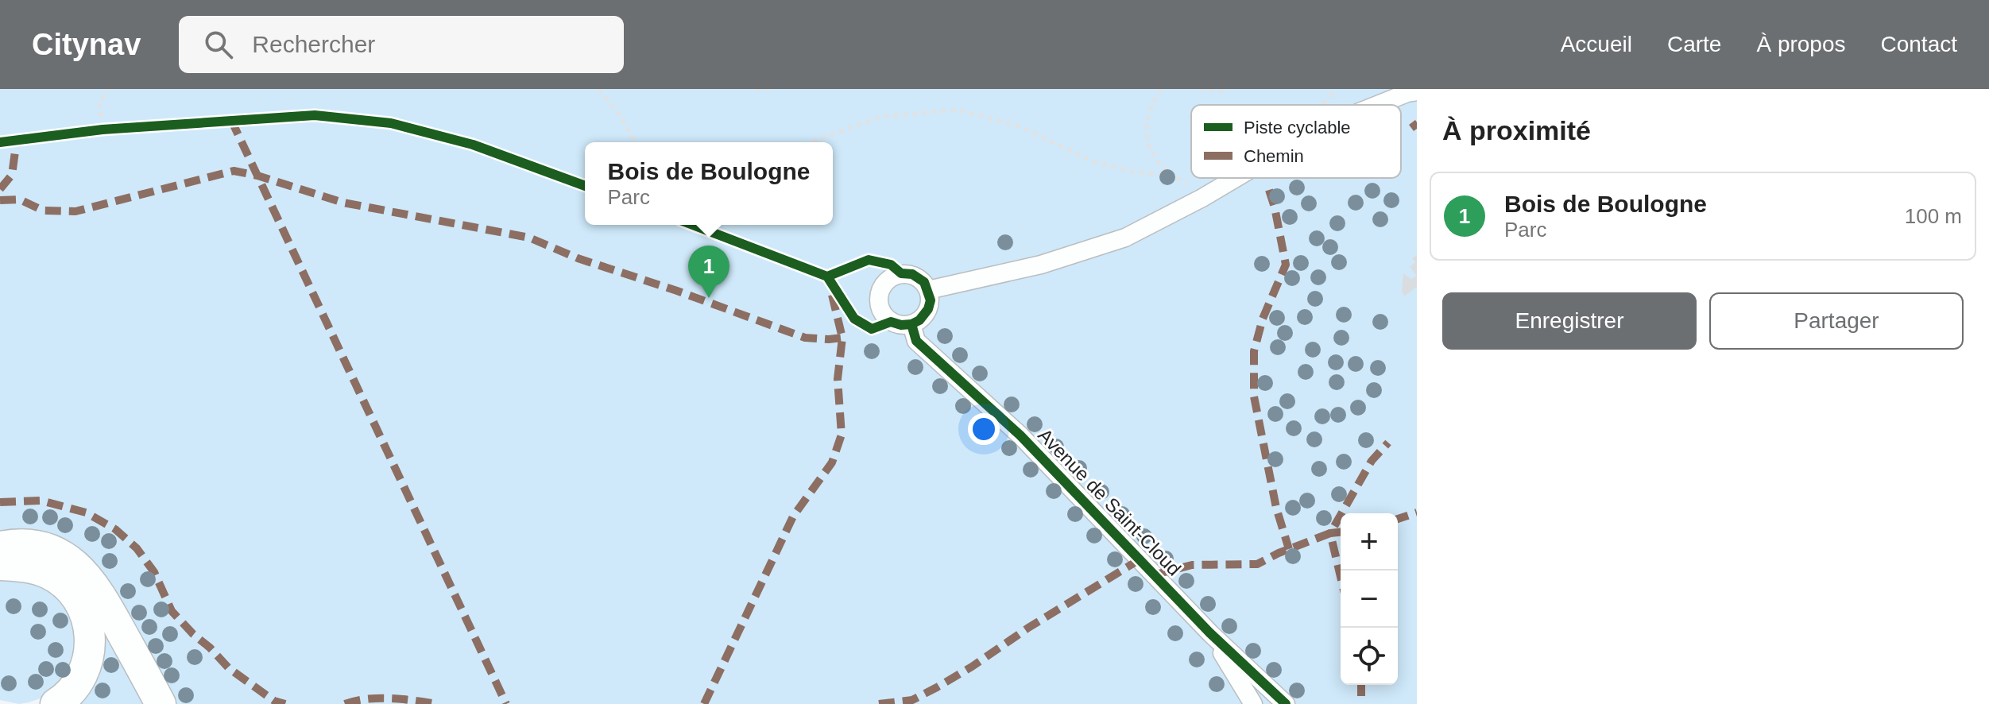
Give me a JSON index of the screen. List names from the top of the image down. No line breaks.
{"streets":{"street":["Avenue de Saint-Cloud"]},"legend":["Piste cyclable","Chemin"],"page":{"header":"Citynav","search":"Rechercher","nav":["Accueil","Carte","À propos","Contact"],"heading":"À proximité","popup":["Bois de Boulogne","Parc"],"list":[{"mark":"1","name":"Bois de Boulogne","note":"Parc","value":"100 m"}],"pins":"1","buttons":["Enregistrer","Partager"],"map_buttons":["+","−"]}}
